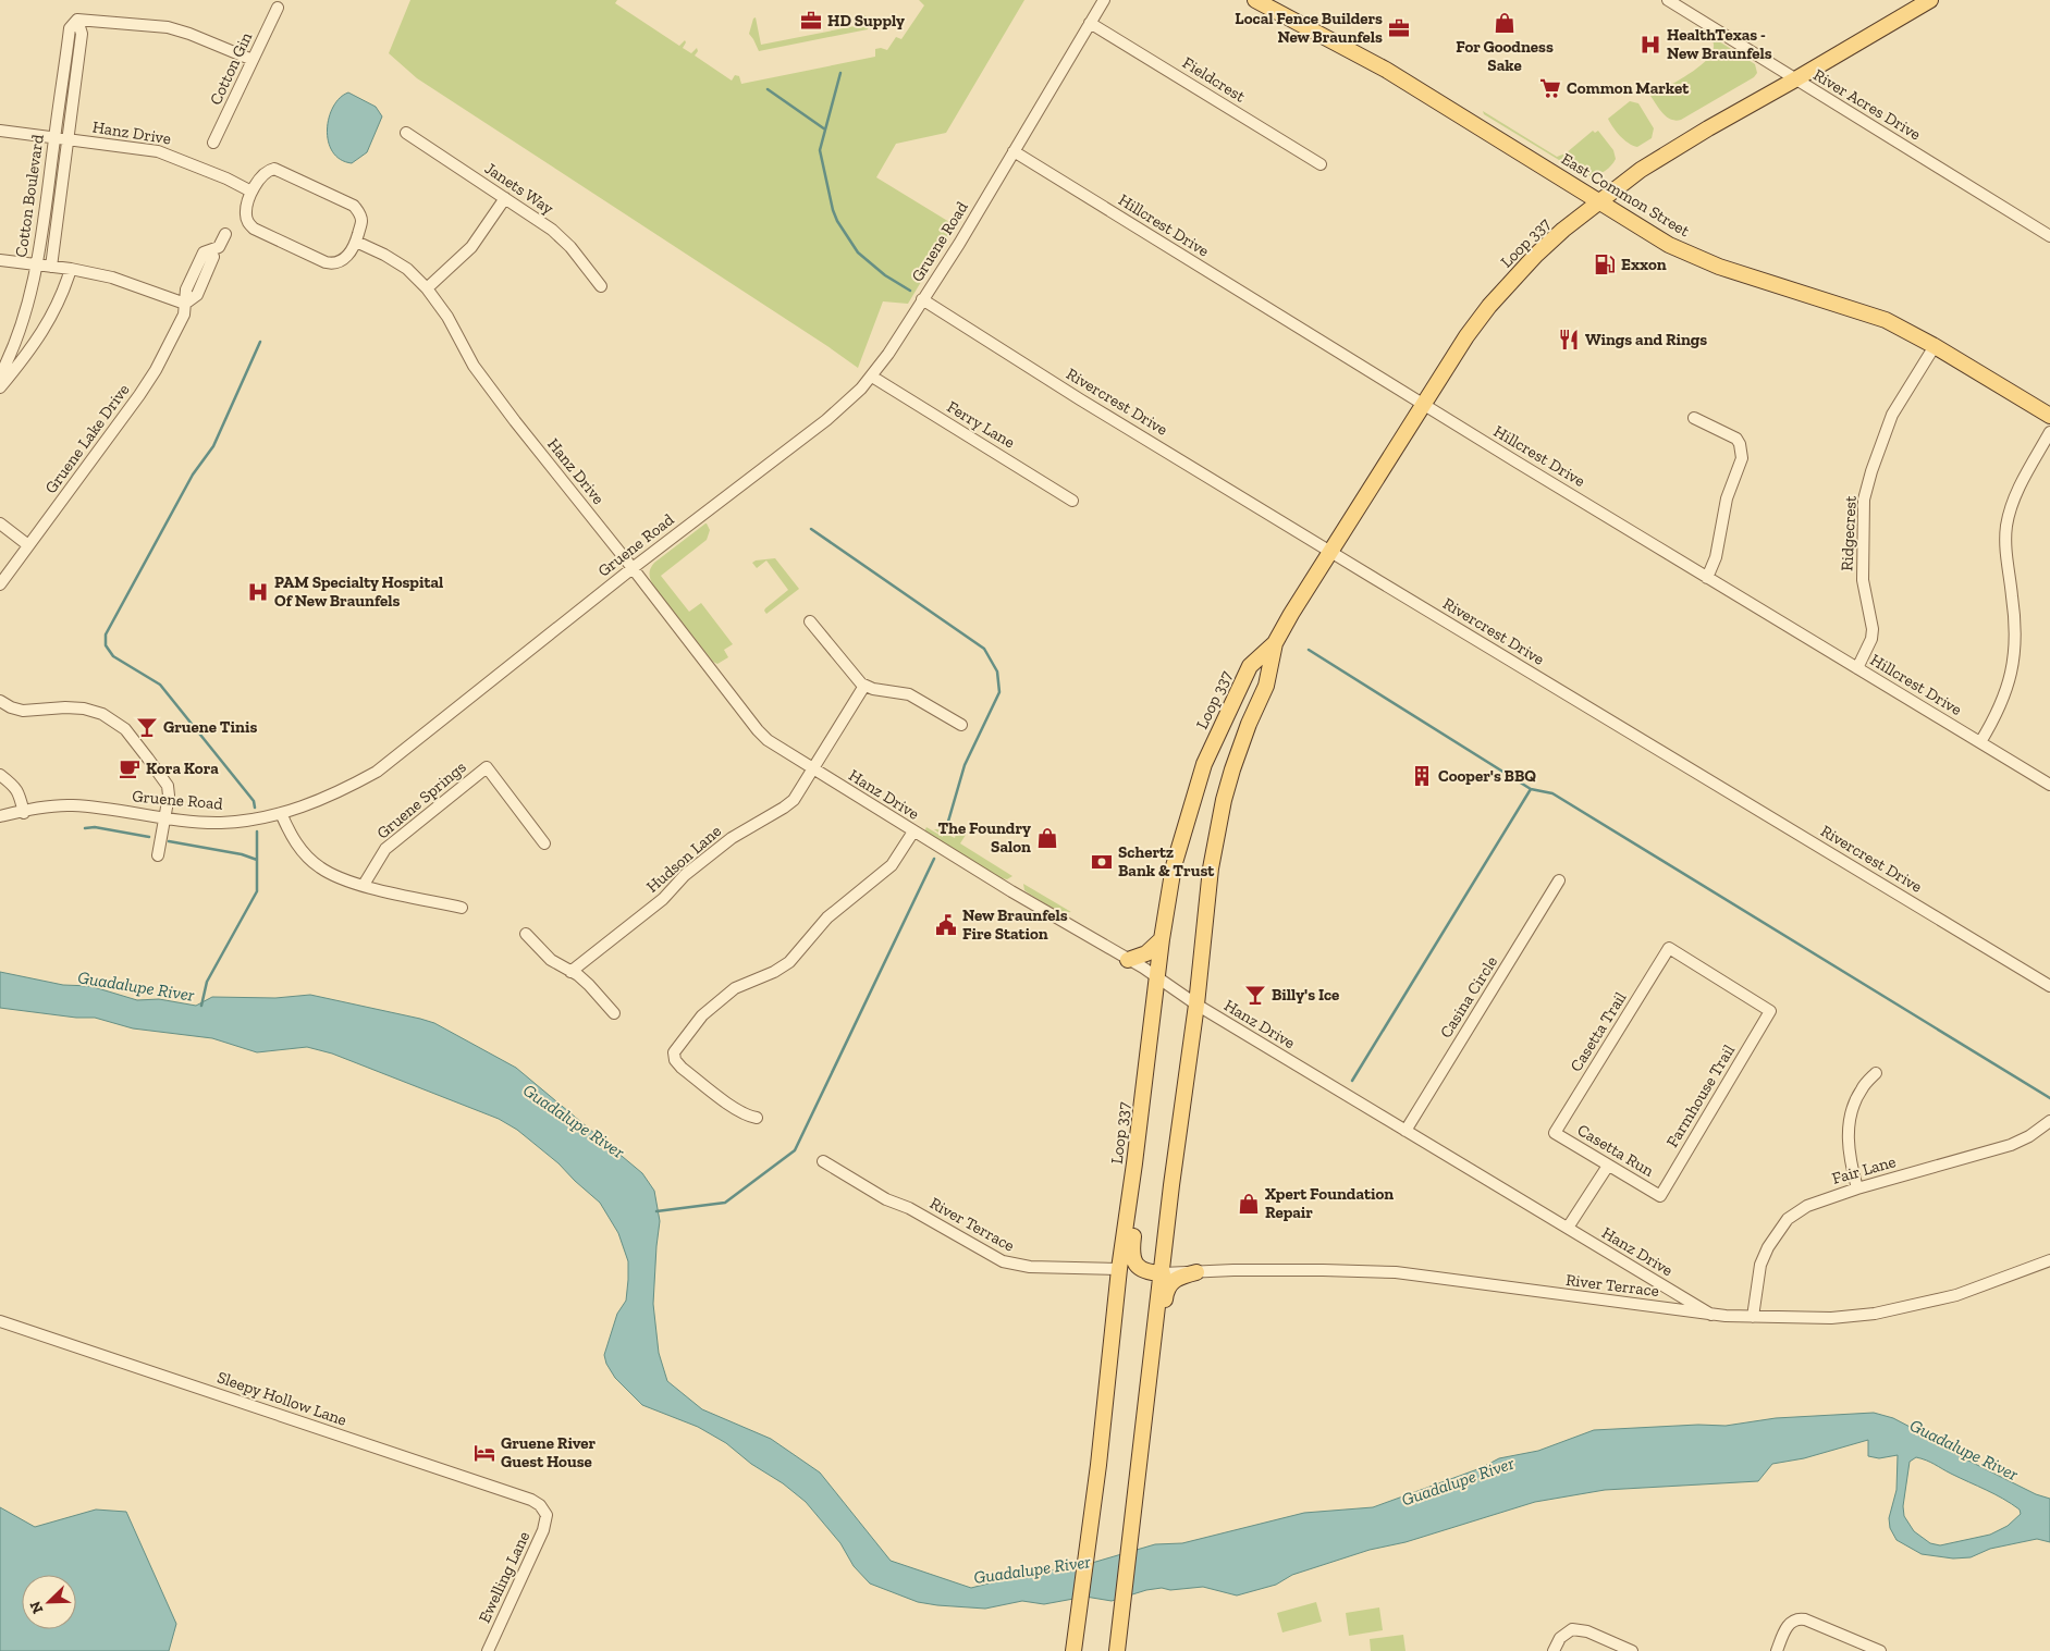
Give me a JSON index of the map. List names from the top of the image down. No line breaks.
{"streets":{"main road":["East Common Street","Loop 337"],"street":["Cotton Gin","Fieldcrest","River Acres Drive","Hanz Drive","Janets Way","Cotton Boulevard","Hillcrest Drive","Gruene Road","Rivercrest Drive","Ferry Lane","Gruene Lake Drive","Ridgecrest","Gruene Springs","Hudson Lane","Casina Circle","Casetta Trail","Farmhouse Trail","Casetta Run","Fair Lane","River Terrace","Sleepy Hollow Lane","Ewelling Lane"]},"crossings":[["Fieldcrest","Gruene Road"],["River Acres Drive","Loop 337"],["Hanz Drive","Cotton Boulevard"],["Hanz Drive","Gruene Road"],["Hanz Drive","Loop 337"],["Hanz Drive","Hudson Lane"],["Hanz Drive","Casina Circle"],["Hanz Drive","River Terrace"],["East Common Street","Loop 337"],["East Common Street","Ridgecrest"],["Hillcrest Drive","Gruene Road"],["Hillcrest Drive","Loop 337"],["Hillcrest Drive","Ridgecrest"],["Gruene Road","Rivercrest Drive"],["Gruene Road","Ferry Lane"],["Loop 337","Rivercrest Drive"],["Loop 337","River Terrace"],["Casetta Trail","Farmhouse Trail"],["Casetta Trail","Casetta Run"],["Farmhouse Trail","Casetta Run"],["Fair Lane","River Terrace"],["Sleepy Hollow Lane","Ewelling Lane"]],"water":["Guadalupe River"],"places":{"office":["HD Supply","Local Fence Builders New Braunfels"],"shop":["For Goodness Sake","The Foundry Salon","Xpert Foundation Repair"],"hospital":["HealthTexas - New Braunfels","PAM Specialty Hospital Of New Braunfels"],"supermarket":["Common Market"],"fuel station":["Exxon"],"restaurant":["Wings and Rings"],"bar":["Gruene Tinis","Billy's Ice"],"cafe":["Kora Kora"],"building":["Cooper's BBQ"],"bank":["Schertz Bank & Trust"],"public building":["New Braunfels Fire Station"],"hotel":["Gruene River Guest House"]},"north":"bottom left"}
